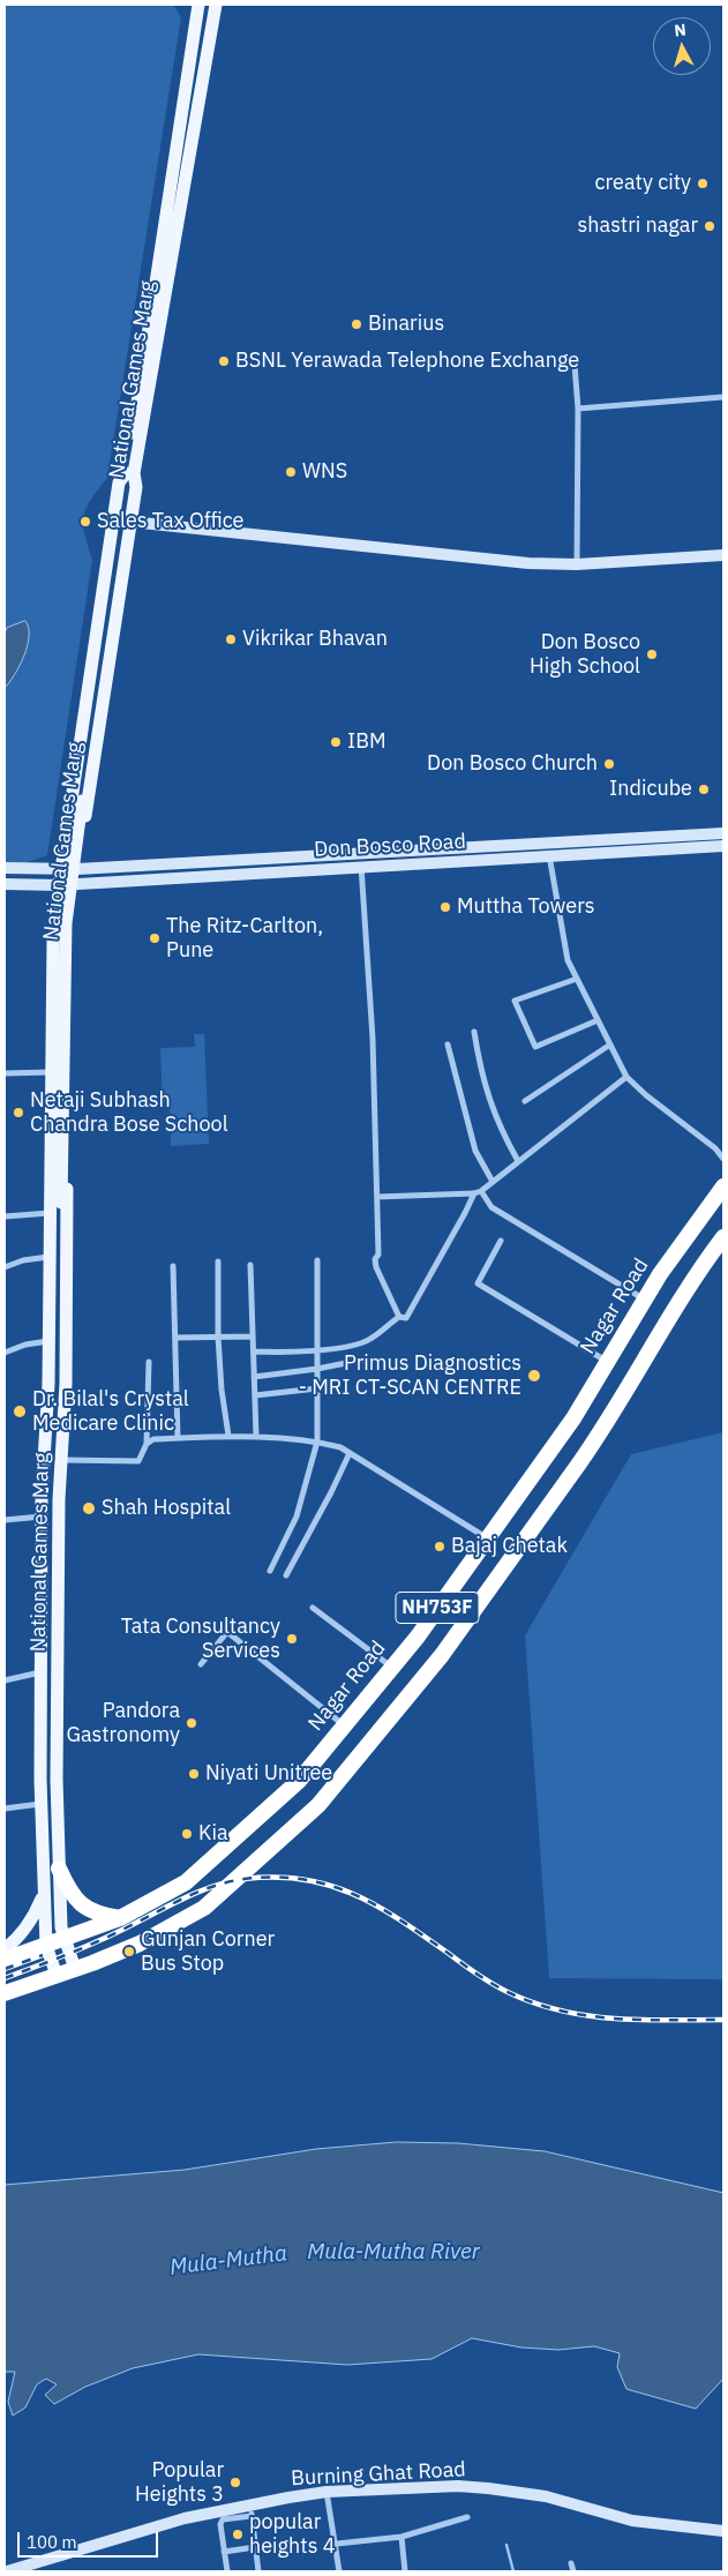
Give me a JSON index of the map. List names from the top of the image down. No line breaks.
{"streets":{"highway":["Nagar Road","NH753F"],"main road":["National Games Marg","Don Bosco Road","Burning Ghat Road"]},"crossings":[["National Games Marg","Don Bosco Road"],["National Games Marg","Nagar Road"],["National Games Marg","NH753F"]],"water":["Mula-Mutha River","Mula-Mutha"],"places":["creaty city","shastri nagar","Binarius","BSNL Yerawada Telephone Exchange","WNS","Sales Tax Office","Vikrikar Bhavan","Don Bosco High School","IBM","Don Bosco Church","Indicube","Muttha Towers","The Ritz-Carlton, Pune","Netaji Subhash Chandra Bose School","Primus Diagnostics - MRI CT-SCAN CENTRE","Dr. Bilal's Crystal Medicare Clinic","Shah Hospital","Bajaj Chetak","Tata Consultancy Services","Pandora Gastronomy","Niyati Unitree","Kia","Gunjan Corner Bus Stop","Popular Heights 3","popular heights 4"],"scale_bar":"100 m","north":"top"}
